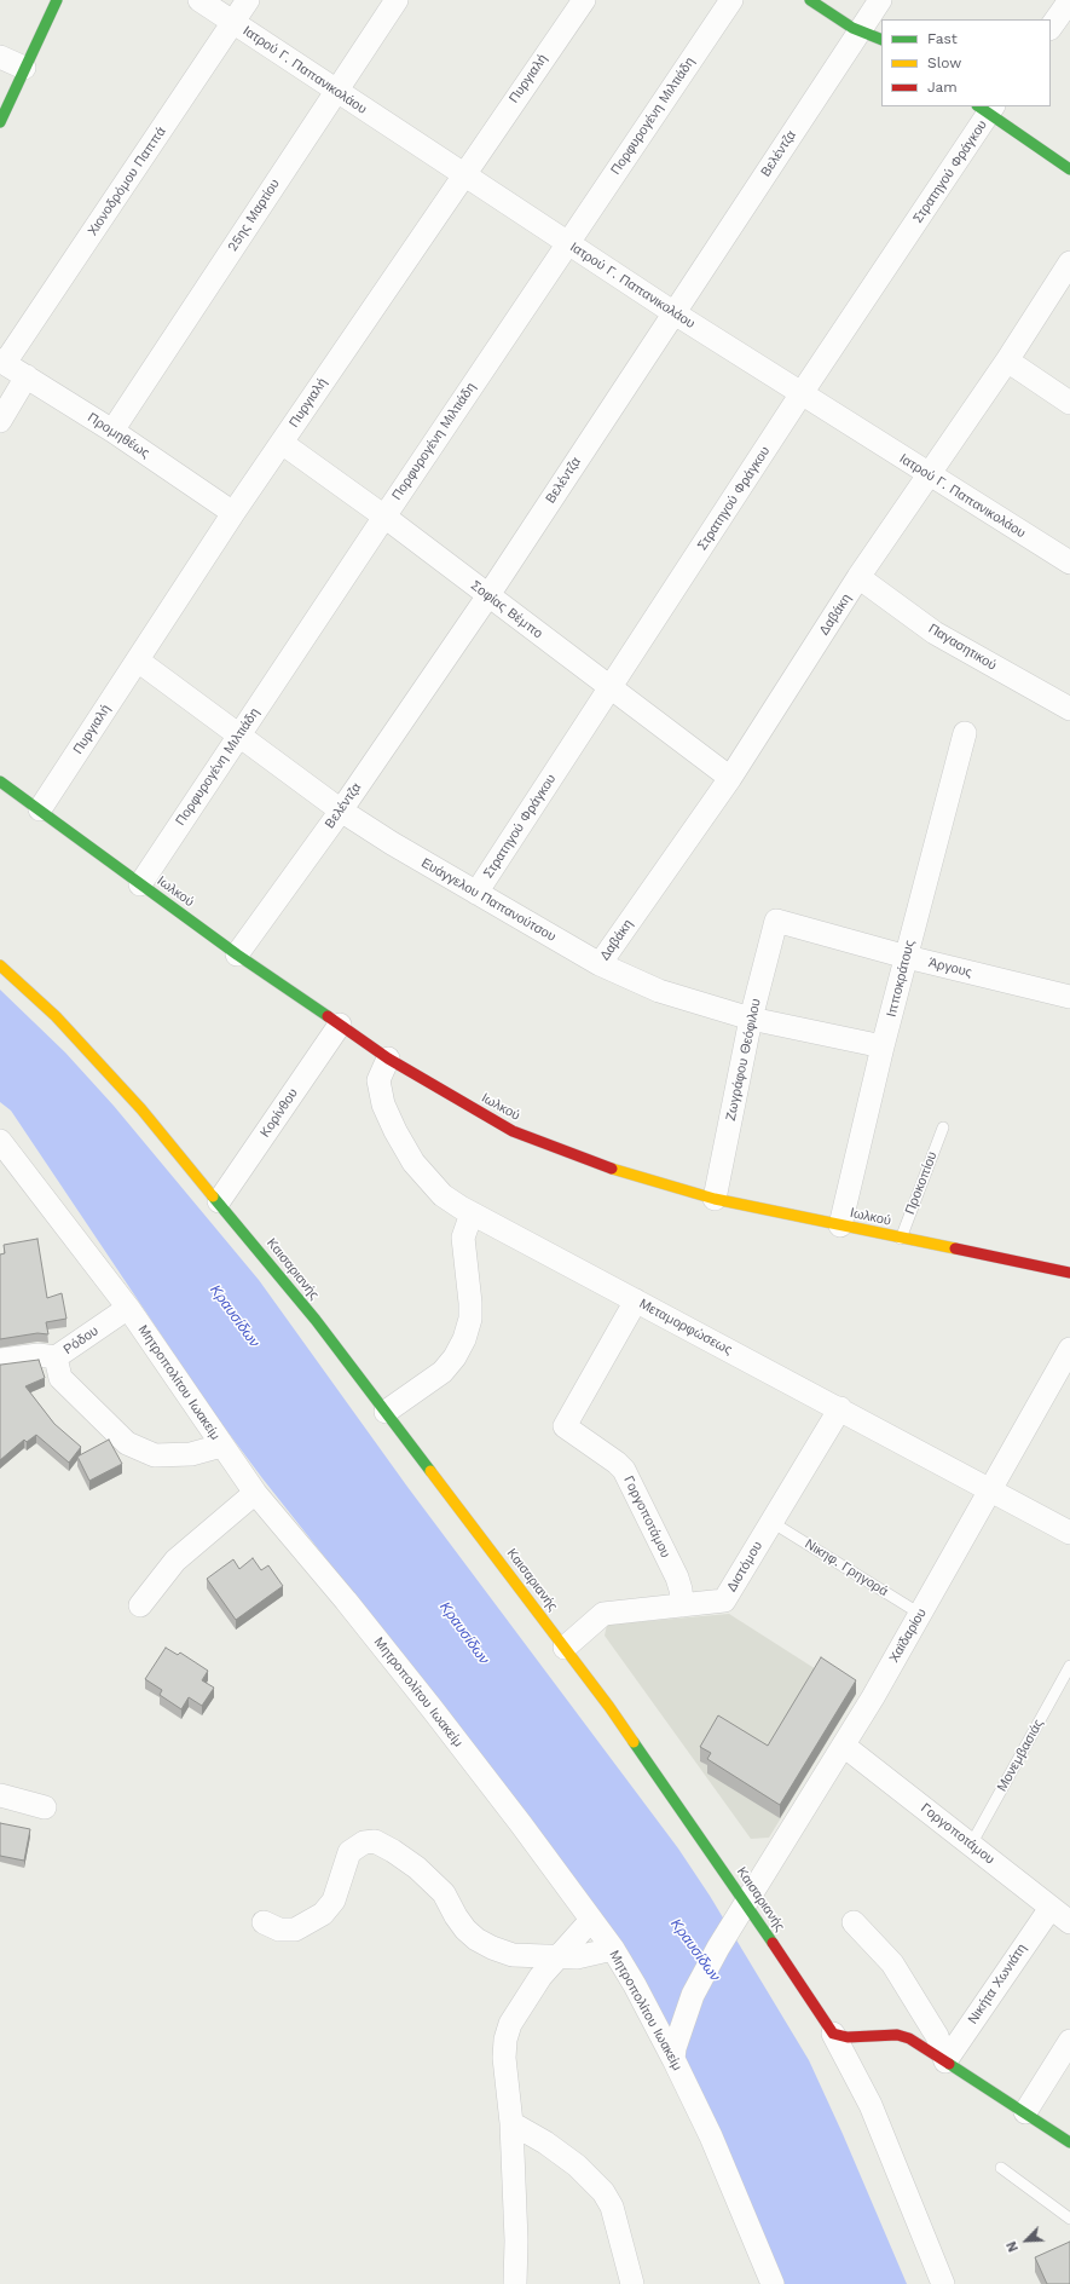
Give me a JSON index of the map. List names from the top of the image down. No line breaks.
{"streets":{"street":["Ιατρού Γ. Παπανικολάου","Πυργιαλή","Πορφυρογένη Μιλτιάδη","Βελέντζα","Στρατηγού Φράγκου","Χιονοδρόμου Παππά","25ης Μαρτίου","Προμηθέως","Σοφίας Βέμπο","Δαβάκη","Παγασητικού","Ιωλκού","Ευάγγελου Παπανούτσου","Άργους","Ιπποκράτους","Ζωγράφου Θεόφιλου","Κορίνθου","Καισαριανής","Μεταμορφώσεως","Ρόδου","Μητροπολίτου Ιωακείμ","Γοργοποτάμου","Διστόμου","Χαϊδαρίου","Νικήτα Χωνιάτη"],"lane":["Προκοπίου","Νικηφ. Γρηγορά","Μονεμβασιάς"]},"crossings":[["Ιατρού Γ. Παπανικολάου","Πυργιαλή"],["Ιατρού Γ. Παπανικολάου","Πορφυρογένη Μιλτιάδη"],["Ιατρού Γ. Παπανικολάου","Βελέντζα"],["Ιατρού Γ. Παπανικολάου","Στρατηγού Φράγκου"],["Ιατρού Γ. Παπανικολάου","Χιονοδρόμου Παππά"],["Ιατρού Γ. Παπανικολάου","25ης Μαρτίου"],["Ιατρού Γ. Παπανικολάου","Δαβάκη"],["Πυργιαλή","Προμηθέως"],["Πυργιαλή","Σοφίας Βέμπο"],["Πυργιαλή","Ιωλκού"],["Πυργιαλή","Ευάγγελου Παπανούτσου"],["Πορφυρογένη Μιλτιάδη","Σοφίας Βέμπο"],["Πορφυρογένη Μιλτιάδη","Ιωλκού"],["Πορφυρογένη Μιλτιάδη","Ευάγγελου Παπανούτσου"],["Βελέντζα","Σοφίας Βέμπο"],["Βελέντζα","Ιωλκού"],["Βελέντζα","Ευάγγελου Παπανούτσου"],["Στρατηγού Φράγκου","Σοφίας Βέμπο"],["Στρατηγού Φράγκου","Ευάγγελου Παπανούτσου"],["Χιονοδρόμου Παππά","Προμηθέως"],["25ης Μαρτίου","Προμηθέως"],["Σοφίας Βέμπο","Δαβάκη"],["Δαβάκη","Παγασητικού"],["Δαβάκη","Ευάγγελου Παπανούτσου"],["Ιωλκού","Ιπποκράτους"],["Ιωλκού","Ζωγράφου Θεόφιλου"],["Ιωλκού","Κορίνθου"],["Ιωλκού","Προκοπίου"],["Ιωλκού","Μεταμορφώσεως"],["Ευάγγελου Παπανούτσου","Ιπποκράτους"],["Ευάγγελου Παπανούτσου","Ζωγράφου Θεόφιλου"],["Άργους","Ιπποκράτους"],["Άργους","Ζωγράφου Θεόφιλου"],["Κορίνθου","Καισαριανής"],["Καισαριανής","Διστόμου"],["Καισαριανής","Χαϊδαρίου"],["Μεταμορφώσεως","Γοργοποτάμου"],["Μεταμορφώσεως","Διστόμου"],["Μεταμορφώσεως","Χαϊδαρίου"],["Ρόδου","Μητροπολίτου Ιωακείμ"],["Μητροπολίτου Ιωακείμ","Χαϊδαρίου"],["Γοργοποτάμου","Διστόμου"],["Γοργοποτάμου","Χαϊδαρίου"],["Γοργοποτάμου","Μονεμβασιάς"],["Γοργοποτάμου","Νικήτα Χωνιάτη"],["Διστόμου","Νικηφ. Γρηγορά"],["Νικηφ. Γρηγορά","Χαϊδαρίου"]],"water":["Κραυσίδων"],"legend":["Fast","Slow","Jam"],"north":"bottom left"}
